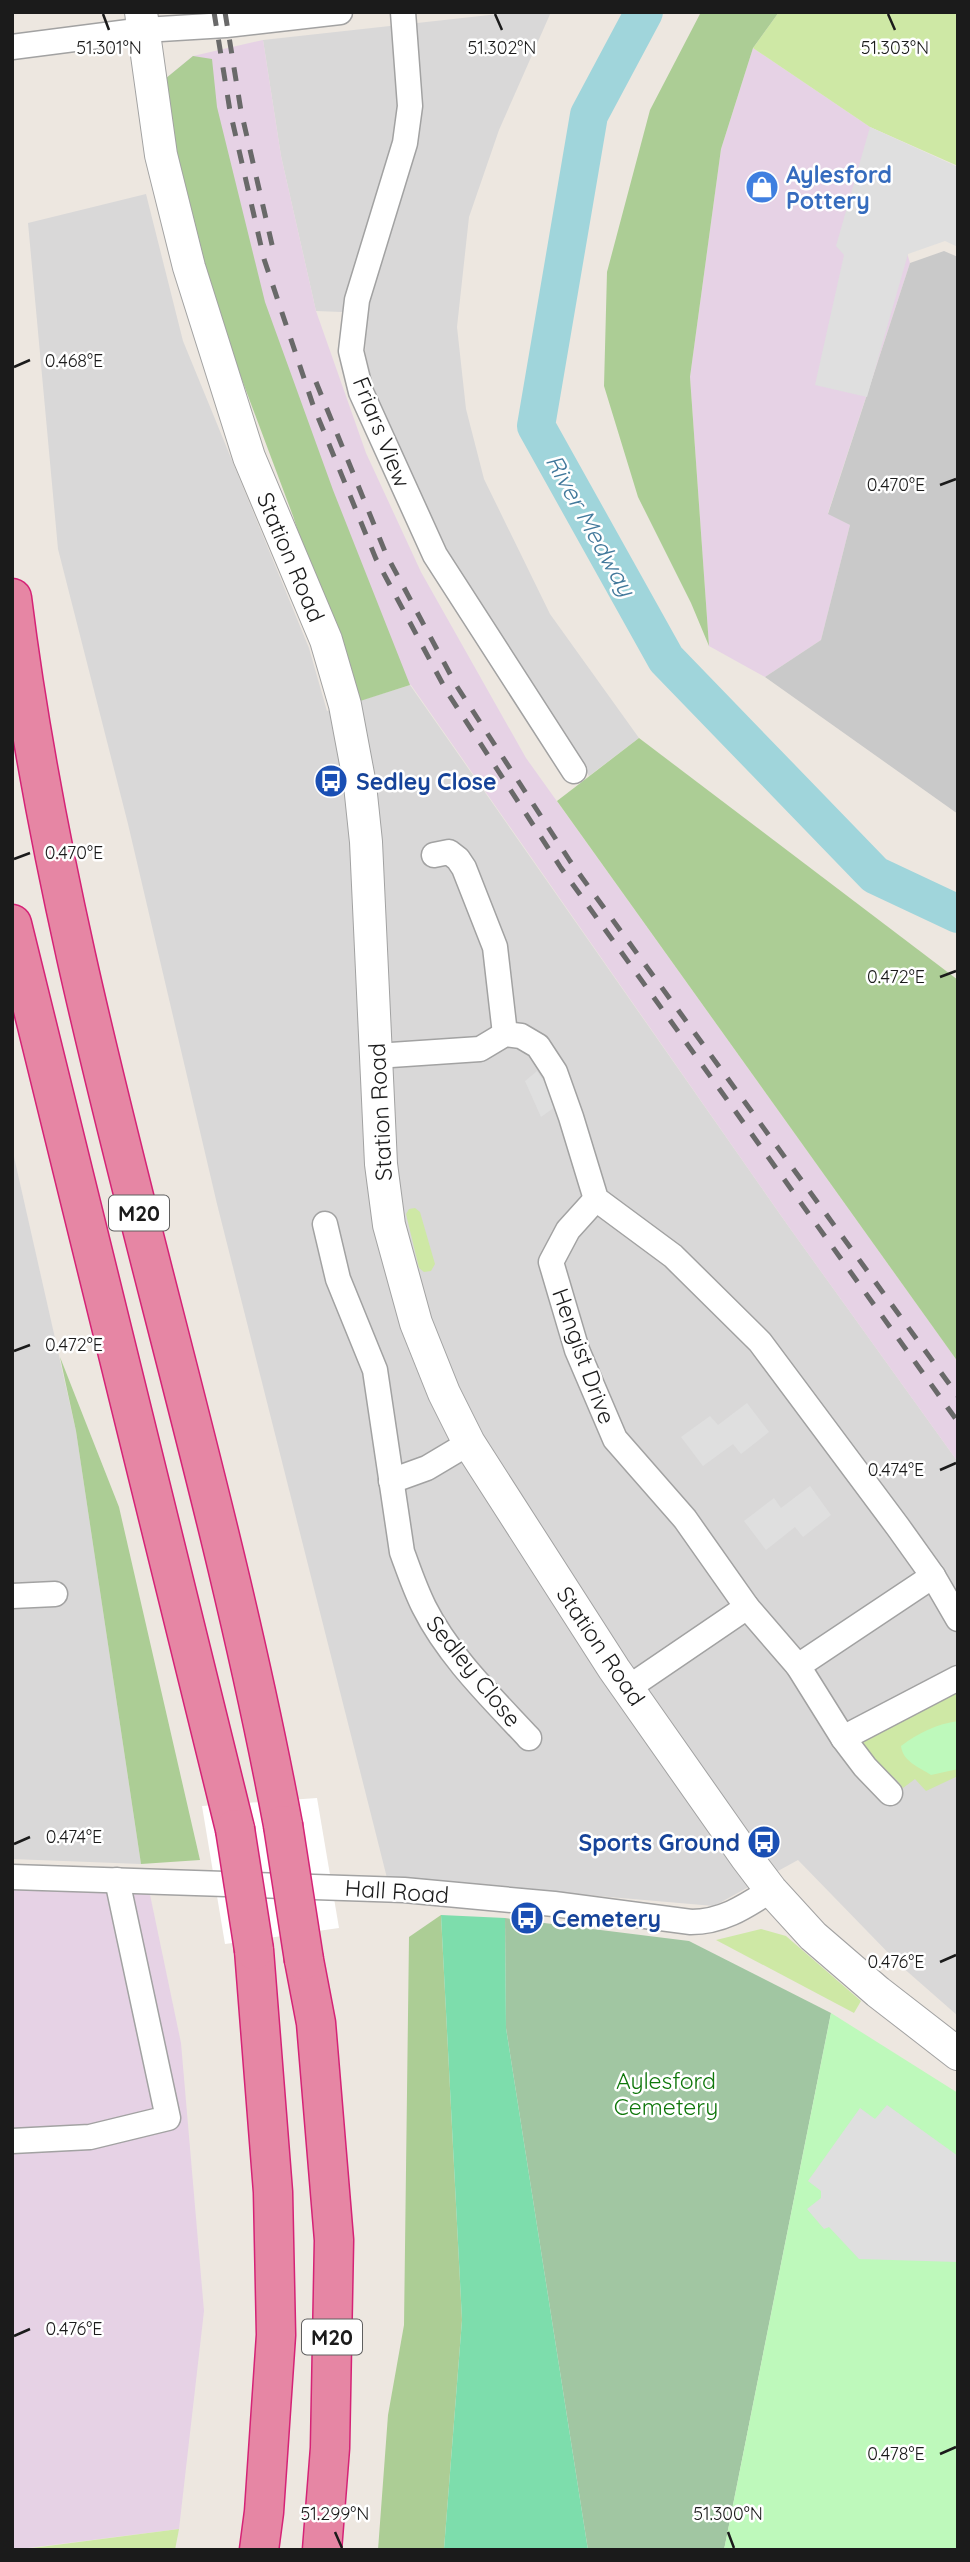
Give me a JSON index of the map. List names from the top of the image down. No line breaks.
{"streets":{"highway":["M20"],"street":["Friars View","Station Road","Hengist Drive","Sedley Close","Hall Road"]},"crossings":[["Station Road","Hall Road"]],"water":["River Medway"],"parks":["Aylesford Cemetery"],"places":{"shop":["Aylesford Pottery"],"bus stop":["Sedley Close","Sports Ground","Cemetery"]},"coordinates":["51.301°N","51.302°N","51.303°N","0.468°E","0.470°E","0.472°E","0.474°E","0.476°E","0.478°E","51.299°N","51.300°N"]}
